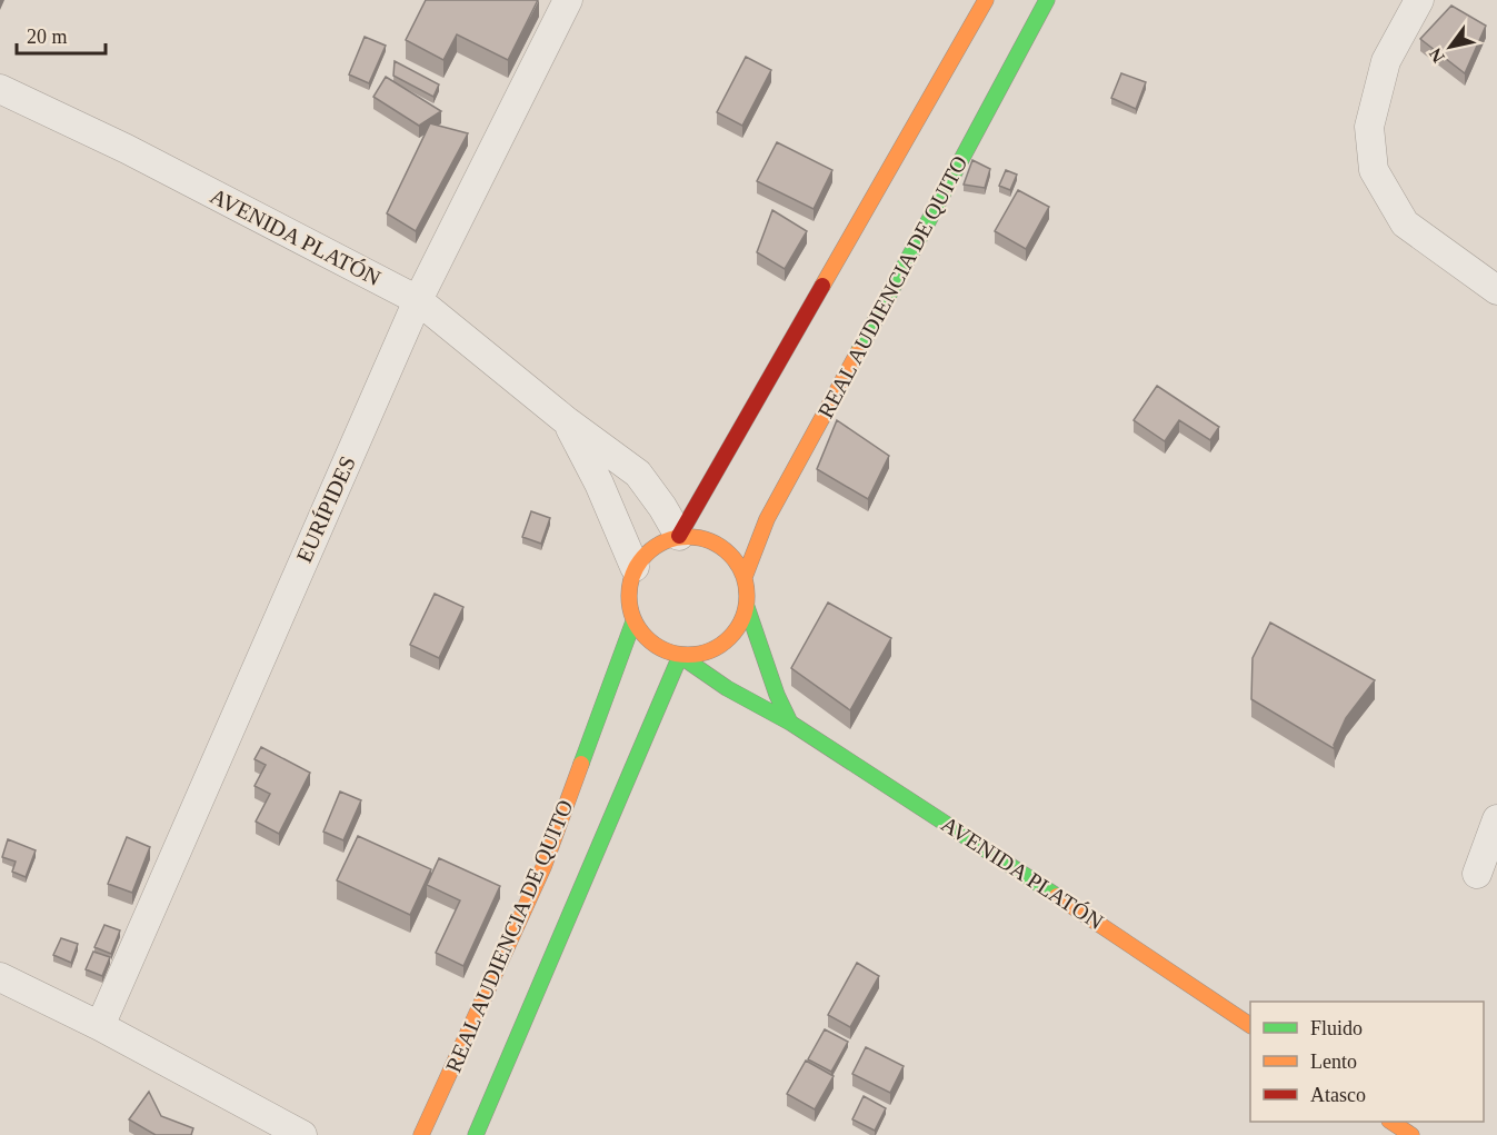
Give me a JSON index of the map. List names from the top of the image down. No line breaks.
{"streets":{"main road":["AVENIDA PLATÓN","REAL AUDIENCIA DE QUITO"],"street":["EURÍPIDES"]},"crossings":[["AVENIDA PLATÓN","REAL AUDIENCIA DE QUITO"],["AVENIDA PLATÓN","EURÍPIDES"]],"legend":["Fluido","Lento","Atasco"],"scale_bar":"20 m","north":"bottom left"}
